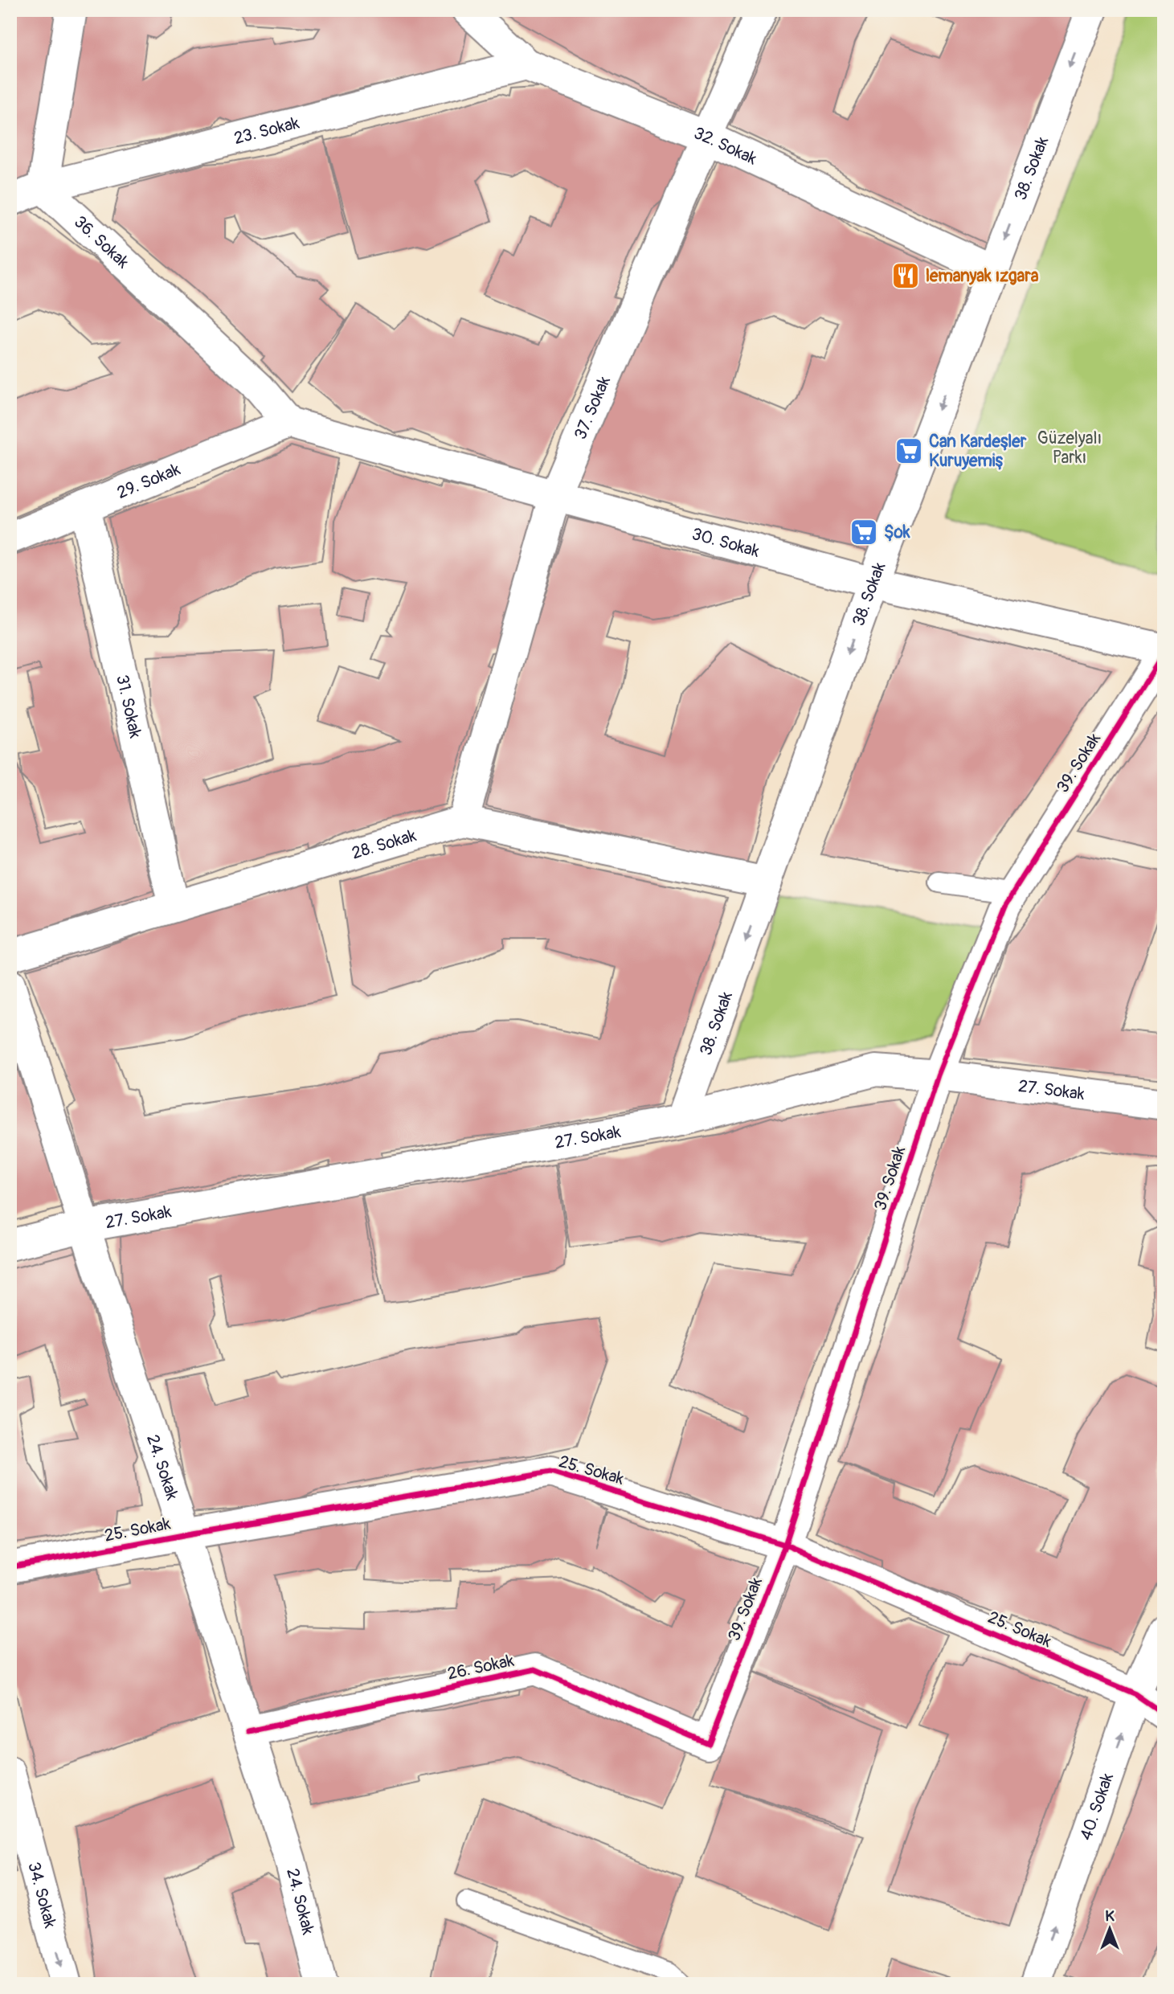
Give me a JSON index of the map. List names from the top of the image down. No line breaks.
{"streets":{"street":["23. Sokak","32. Sokak","38. Sokak","36. Sokak","37. Sokak","29. Sokak","30. Sokak","31. Sokak","39. Sokak","28. Sokak","27. Sokak","24. Sokak","25. Sokak","26. Sokak","40. Sokak","34. Sokak"]},"crossings":[["23. Sokak","32. Sokak"],["23. Sokak","36. Sokak"],["32. Sokak","38. Sokak"],["32. Sokak","37. Sokak"],["38. Sokak","30. Sokak"],["38. Sokak","28. Sokak"],["38. Sokak","27. Sokak"],["36. Sokak","29. Sokak"],["36. Sokak","30. Sokak"],["37. Sokak","30. Sokak"],["37. Sokak","28. Sokak"],["29. Sokak","30. Sokak"],["29. Sokak","31. Sokak"],["30. Sokak","39. Sokak"],["31. Sokak","28. Sokak"],["39. Sokak","27. Sokak"],["39. Sokak","25. Sokak"],["39. Sokak","26. Sokak"],["27. Sokak","24. Sokak"],["24. Sokak","25. Sokak"],["24. Sokak","26. Sokak"],["25. Sokak","40. Sokak"]],"one_way":["38. Sokak","40. Sokak","34. Sokak"],"parks":["Güzelyalı Parkı"],"places":{"restaurant":["lemanyak ızgara"],"supermarket":["Can Kardeşler Kuruyemiş","Şok"]},"north":"top"}
